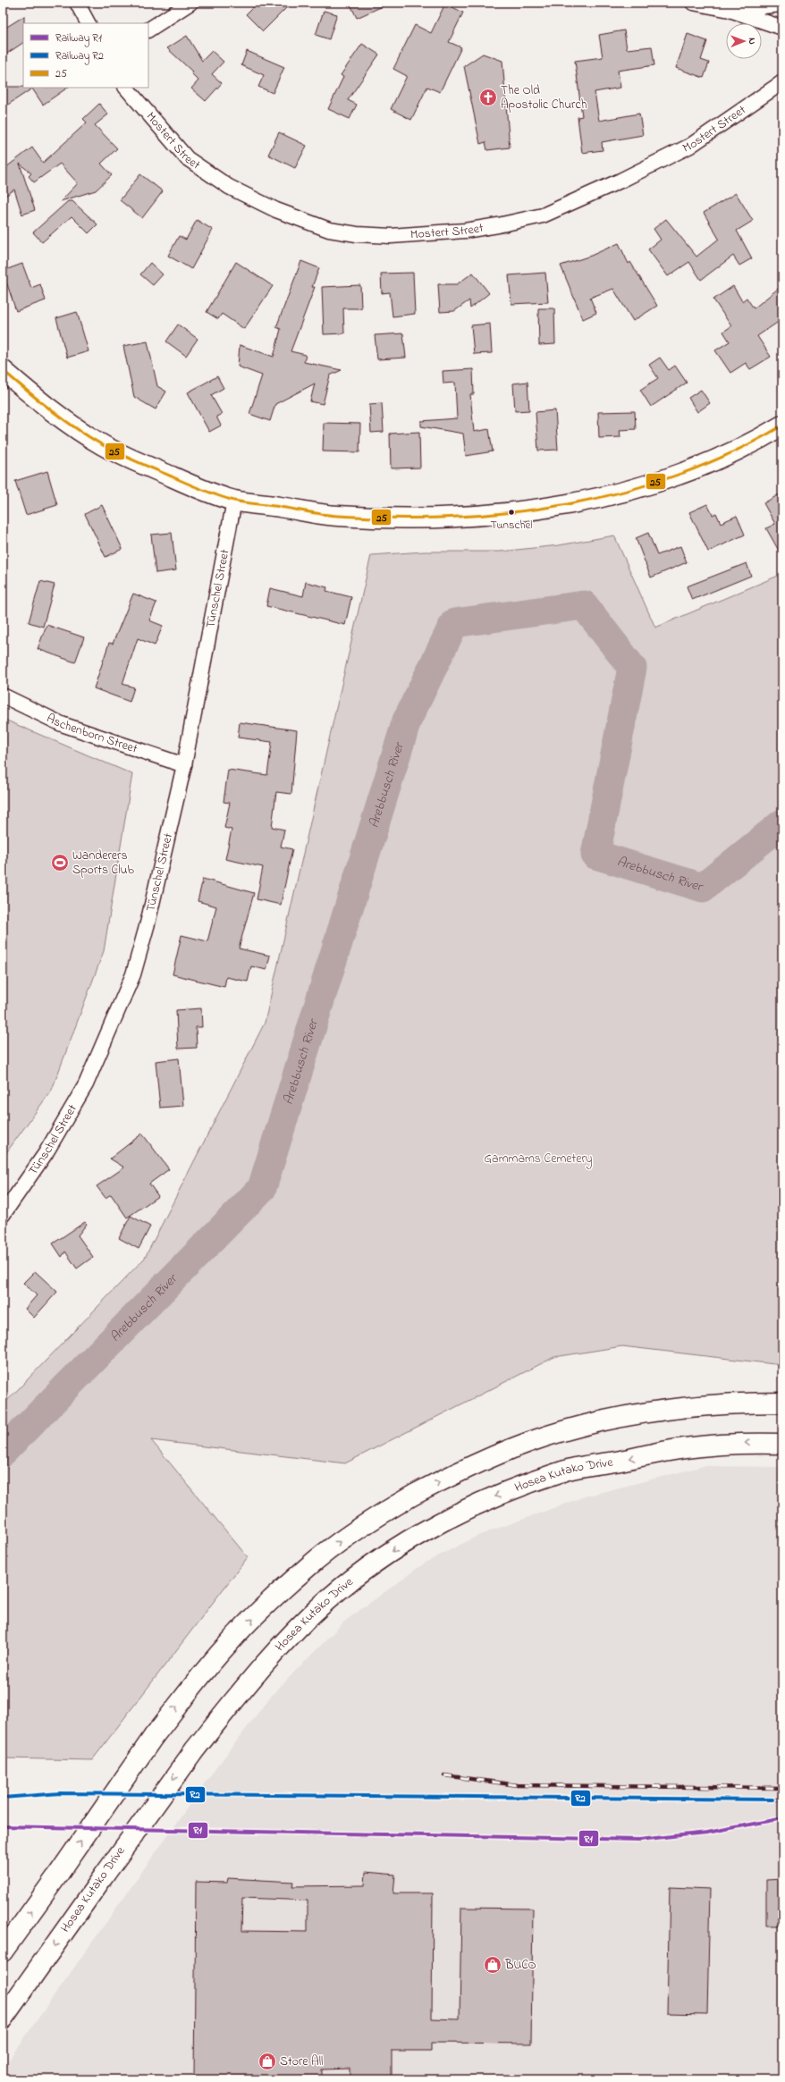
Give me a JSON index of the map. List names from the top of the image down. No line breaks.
{"streets":{"main road":["Hosea Kutako Drive"],"street":["Mostert Street","Tünschel Street","Aschenborn Street"]},"crossings":[["Tünschel Street","Aschenborn Street"]],"water":["Arebbusch River"],"parks":["Gammams Cemetery"],"places":{"church":["The Old Apostolic Church"],"other":["Tunschel"],"sports":["Wanderers Sports Club"],"shop":["BUCO","Store All"]},"lines":["transit line 25","rail line R2","rail line R1"],"legend":["Railway R1","Railway R2","25"],"north":"right"}
